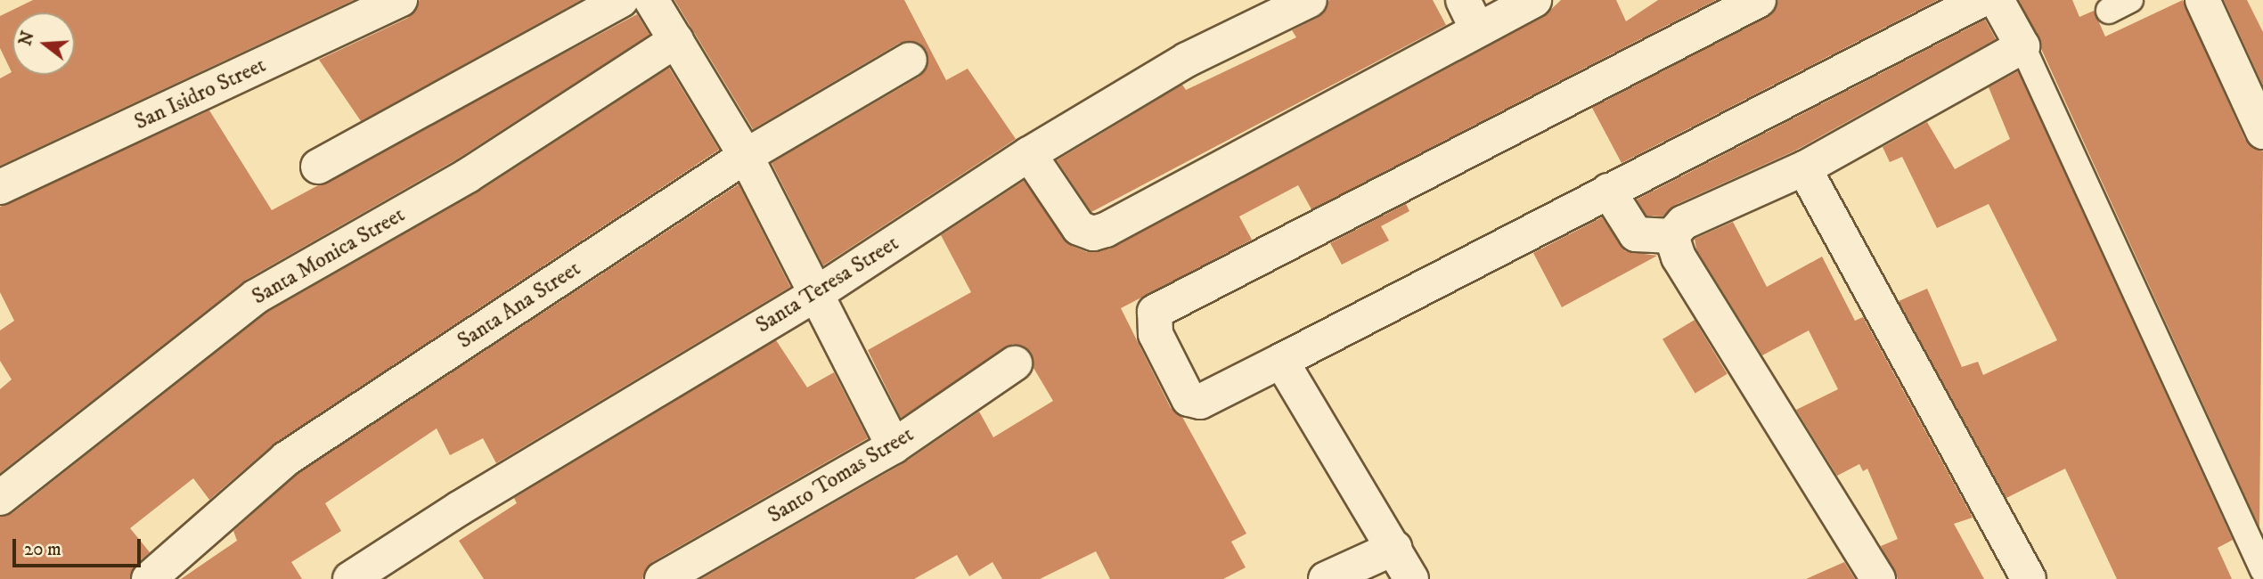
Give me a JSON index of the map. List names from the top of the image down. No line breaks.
{"streets":{"street":["San Isidro Street","Santa Monica Street","Santa Teresa Street","Santa Ana Street","Santo Tomas Street"]},"scale_bar":"20 m","north":"left"}
